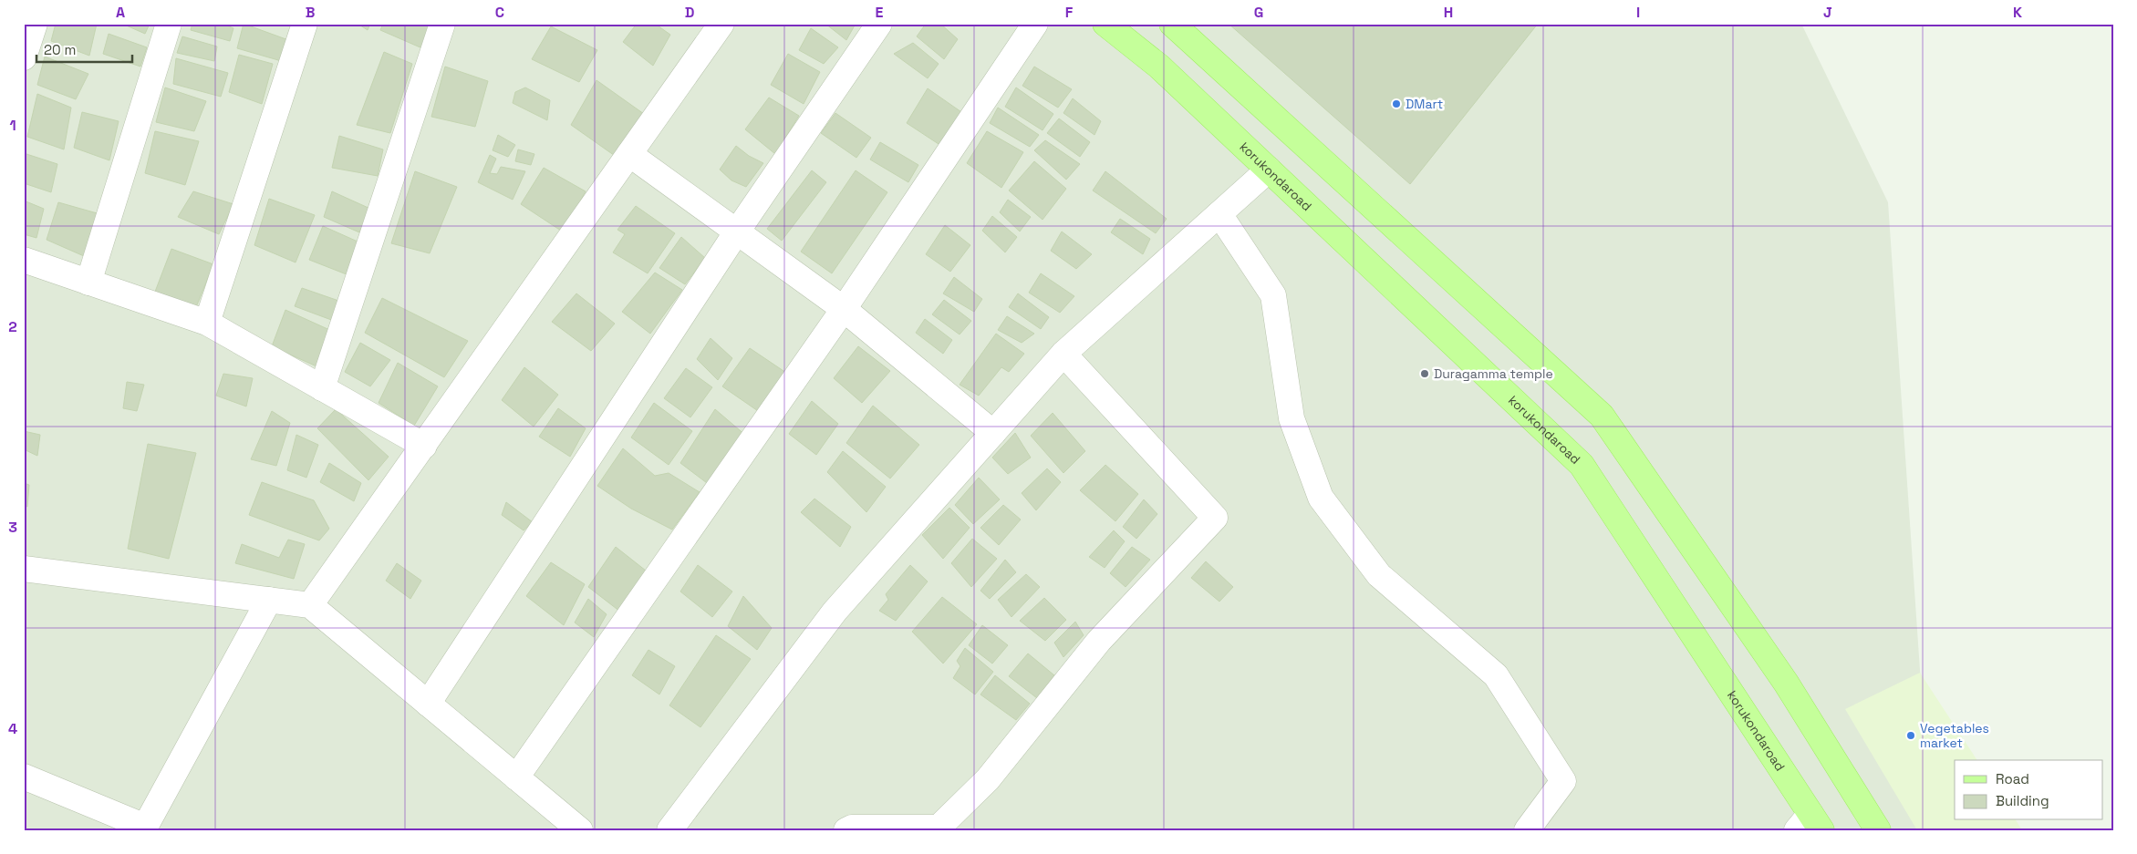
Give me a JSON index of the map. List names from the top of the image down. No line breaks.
{"streets":{"main road":["korukondaroad"]},"places":["DMart","Duragamma temple","Vegetables market"],"legend":["Road","Building"],"scale_bar":"20 m","grid":{"columns":["A","B","C","D","E","F","G","H","I","J","K"],"rows":["1","2","3","4"]}}
